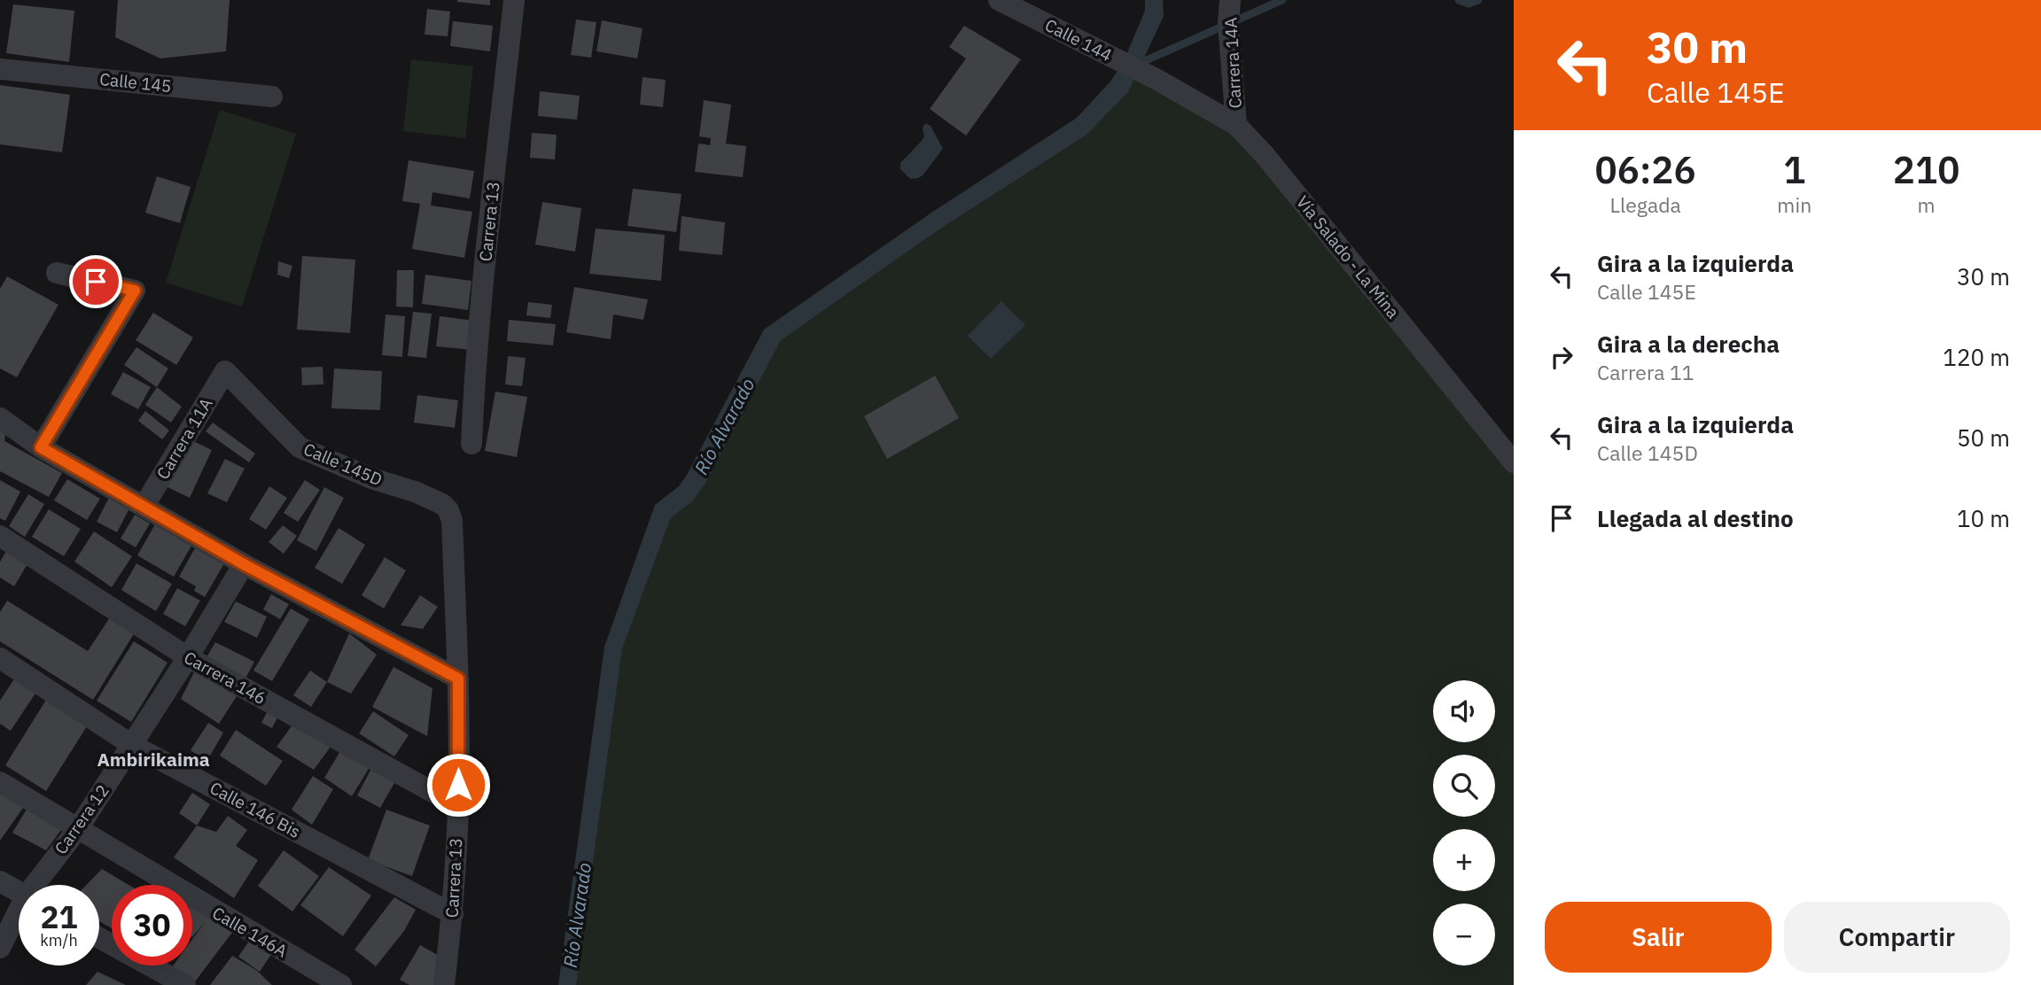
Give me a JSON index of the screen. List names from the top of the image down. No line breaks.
{"streets":{"street":["Calle 144","Carrera 14A","Calle 145","Carrera 13","Vía Salado - La Mina","Carrera 11A","Calle 145D","Carrera 146","Calle 146 Bis","Carrera 12","Calle 146A"]},"crossings":[["Calle 144","Vía Salado - La Mina"],["Carrera 14A","Vía Salado - La Mina"],["Carrera 13","Calle 145D"],["Carrera 13","Carrera 146"],["Carrera 13","Calle 146 Bis"],["Carrera 11A","Calle 145D"],["Carrera 146","Carrera 12"],["Calle 146 Bis","Carrera 12"],["Carrera 12","Calle 146A"]],"districts":["Ambirikaima"],"water":["Río Alvarado"],"page":{"turn":["30 m","Calle 145E"],"eta":["06:26","Llegada","1","min","210","m"],"list":[{"name":"Gira a la izquierda","note":"Calle 145E","value":"30 m"},{"name":"Gira a la derecha","note":"Carrera 11","value":"120 m"},{"name":"Gira a la izquierda","note":"Calle 145D","value":"50 m"},{"name":"Llegada al destino","value":"10 m"}],"map_buttons":["+","−"],"speed":"21 km/h","limit":"30","buttons":["Salir","Compartir"]}}
